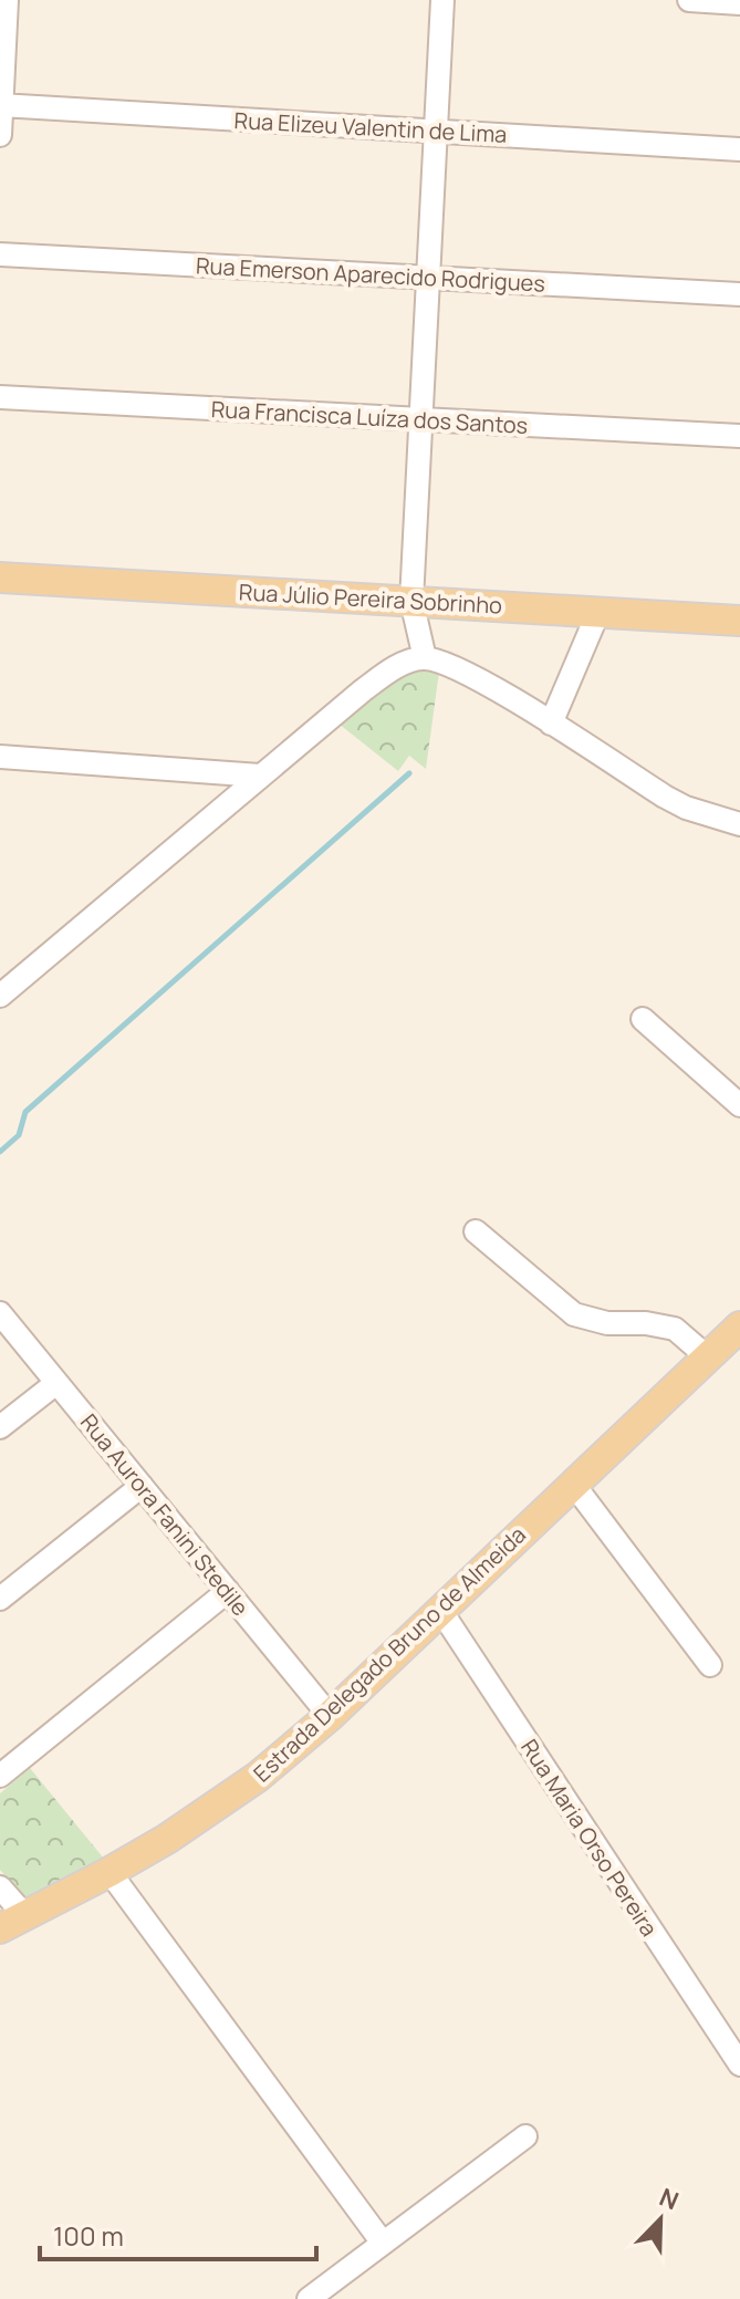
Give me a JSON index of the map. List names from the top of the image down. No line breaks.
{"streets":{"main road":["Rua Júlio Pereira Sobrinho","Estrada Delegado Bruno de Almeida"],"street":["Rua Elizeu Valentin de Lima","Rua Emerson Aparecido Rodrigues","Rua Francisca Luíza dos Santos","Rua Aurora Fanini Stedile","Rua Maria Orso Pereira"]},"crossings":[["Rua Aurora Fanini Stedile","Estrada Delegado Bruno de Almeida"],["Estrada Delegado Bruno de Almeida","Rua Maria Orso Pereira"]],"scale_bar":"100 m","north":"top right"}
